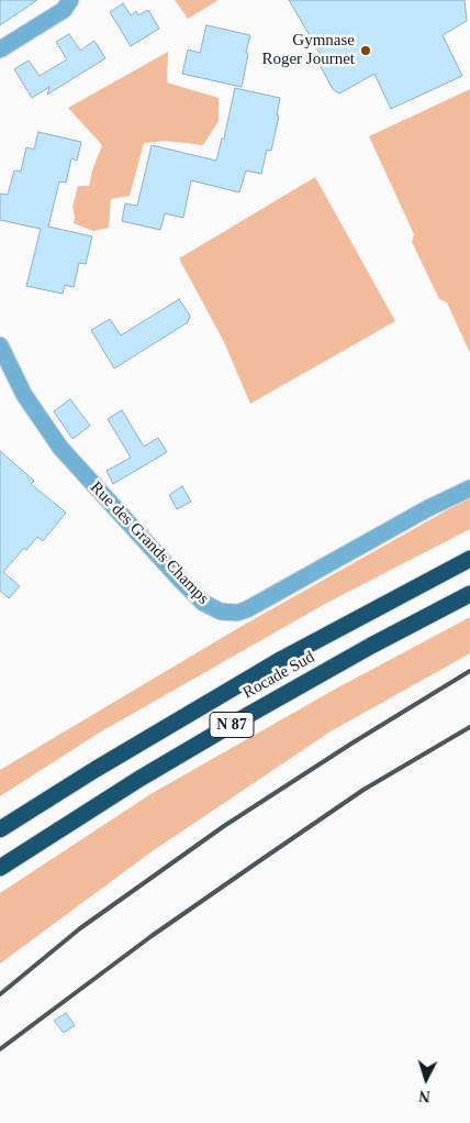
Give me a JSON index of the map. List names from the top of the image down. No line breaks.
{"streets":{"highway":["Rocade Sud","N 87"],"street":["Rue des Grands Champs"]},"places":["Gymnase Roger Journet"],"north":"bottom"}
